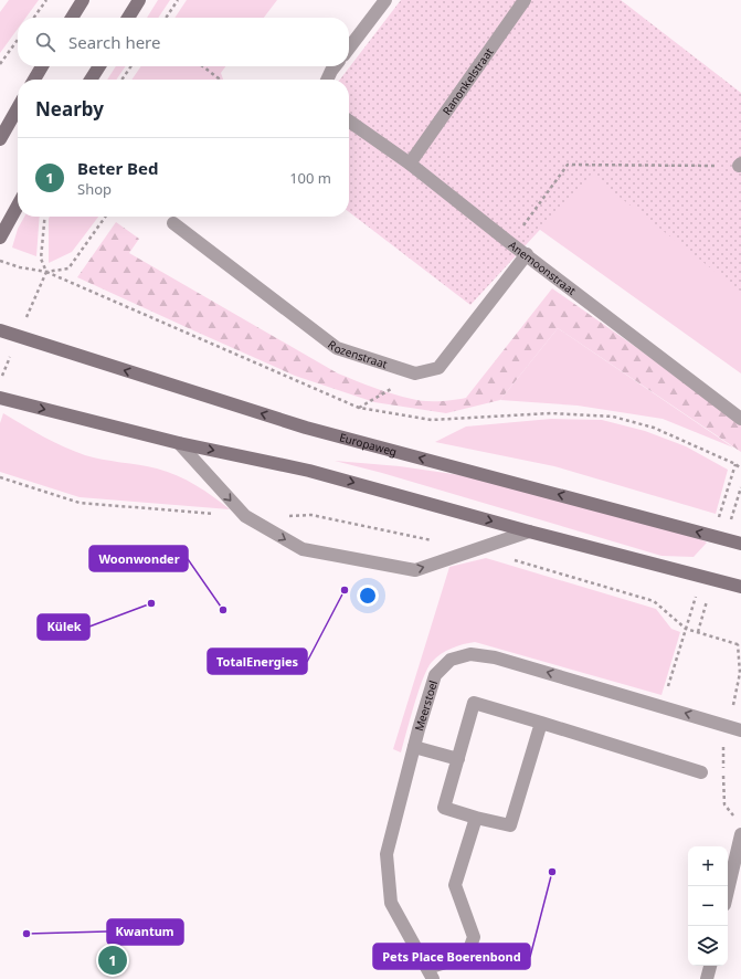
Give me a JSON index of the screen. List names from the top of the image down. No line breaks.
{"streets":{"street":["Ranonkelstraat","Anemoonstraat","Rozenstraat","Europaweg","Meerstoel"]},"crossings":[["Ranonkelstraat","Anemoonstraat"]],"places":["TotalEnergies","Külek","Woonwonder","Pets Place Boerenbond","Kwantum"],"page":{"search":"Search here","heading":"Nearby","list":[{"mark":"1","name":"Beter Bed","note":"Shop","value":"100 m"}],"map_buttons":["+","−"],"pins":"1"}}
